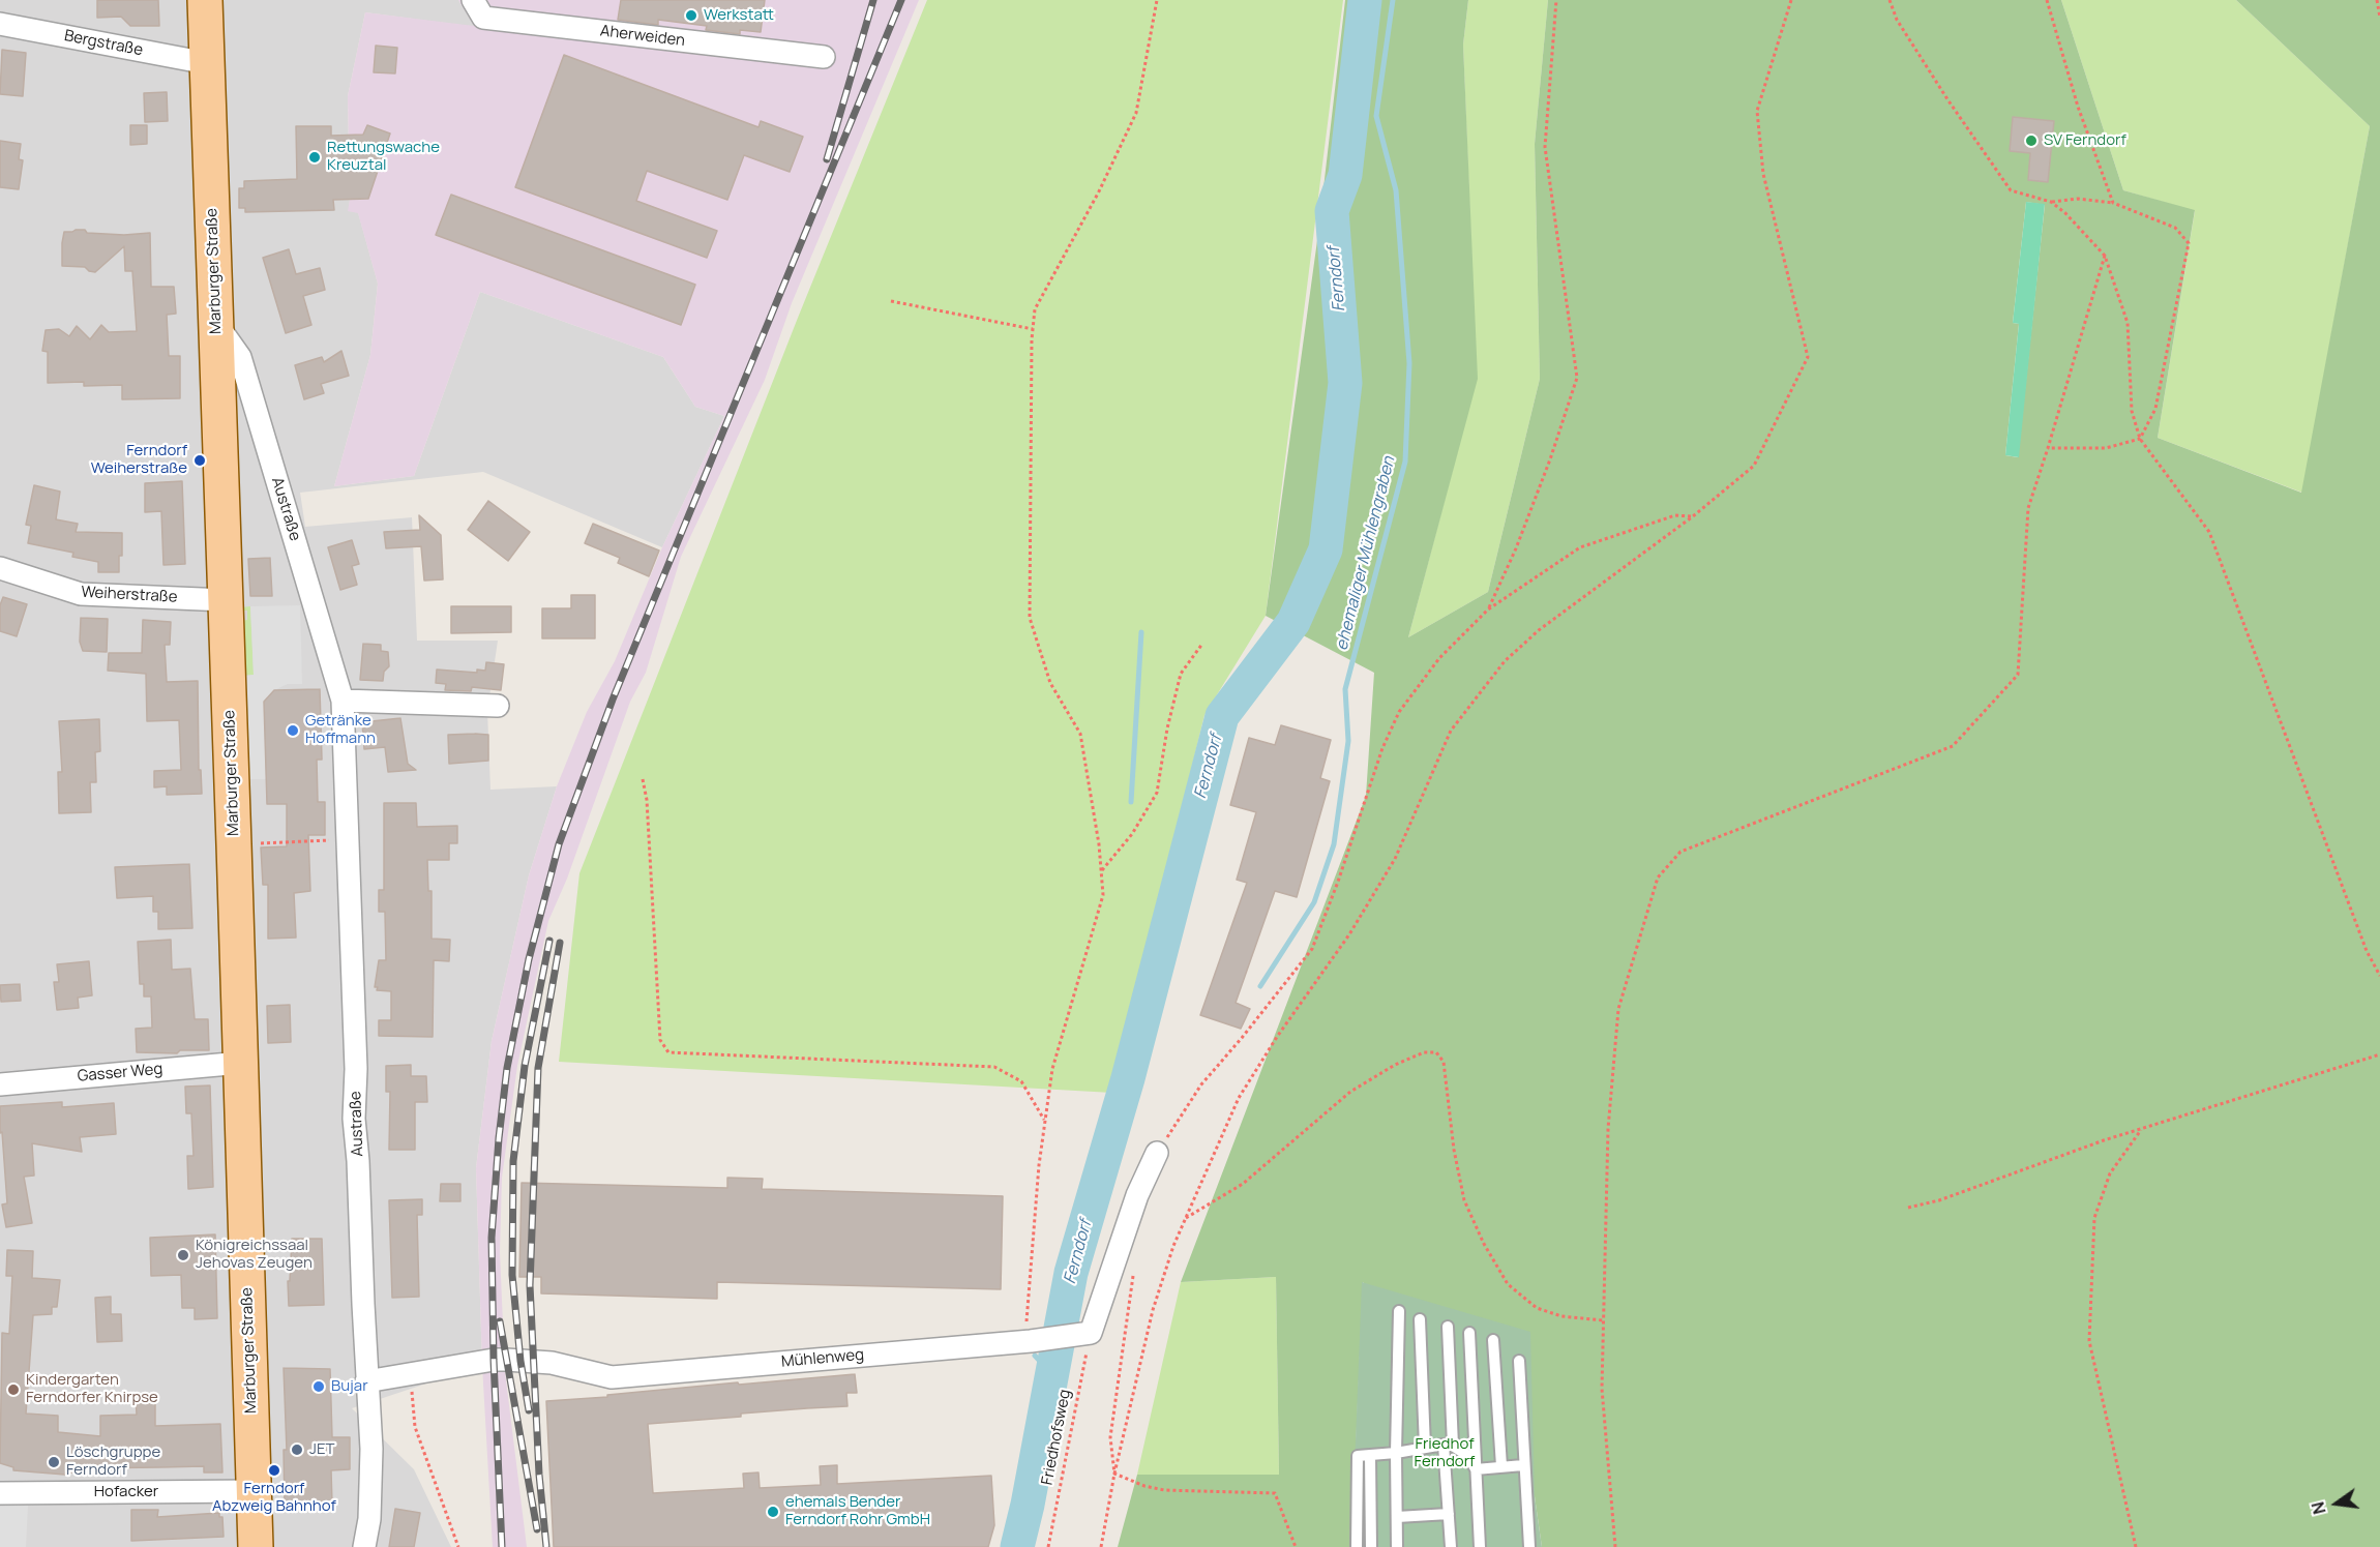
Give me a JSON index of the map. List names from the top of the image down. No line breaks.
{"streets":{"main road":["Marburger Straße"],"street":["Aherweiden","Bergstraße","Austraße","Weiherstraße","Gasser Weg","Mühlenweg","Hofacker"],"path":["Friedhofsweg"]},"crossings":[["Bergstraße","Marburger Straße"],["Marburger Straße","Austraße"],["Marburger Straße","Weiherstraße"],["Marburger Straße","Gasser Weg"],["Marburger Straße","Hofacker"],["Austraße","Mühlenweg"],["Mühlenweg","Friedhofsweg"]],"water":["Ferndorf","ehemaliger Mühlengraben"],"parks":["Friedhof Ferndorf"],"places":["Werkstatt","SV Ferndorf","Rettungswache Kreuztal","Ferndorf Weiherstraße","Getränke Hoffmann","Königreichssaal Jehovas Zeugen","Bujar","Kindergarten Ferndorfer Knirpse","JET","Löschgruppe Ferndorf","Ferndorf Abzweig Bahnhof","ehemals Bender Ferndorf Rohr GmbH"],"north":"left"}
